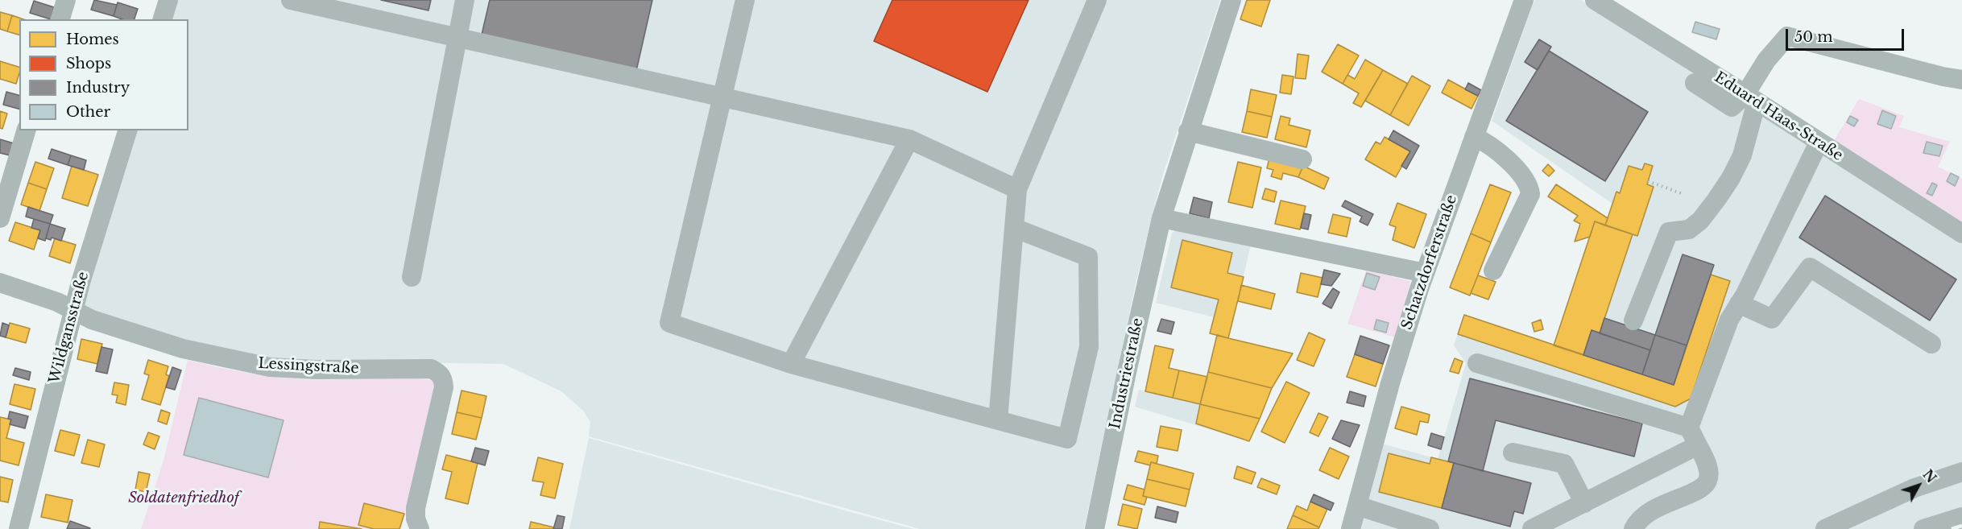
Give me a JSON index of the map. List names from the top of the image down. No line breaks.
{"streets":{"street":["Eduard Haas-Straße","Schatzdorferstraße","Wildgansstraße","Lessingstraße","Industriestraße"]},"crossings":[["Wildgansstraße","Lessingstraße"]],"parks":["Soldatenfriedhof"],"legend":["Homes","Shops","Industry","Other"],"scale_bar":"50 m","north":"top right"}
